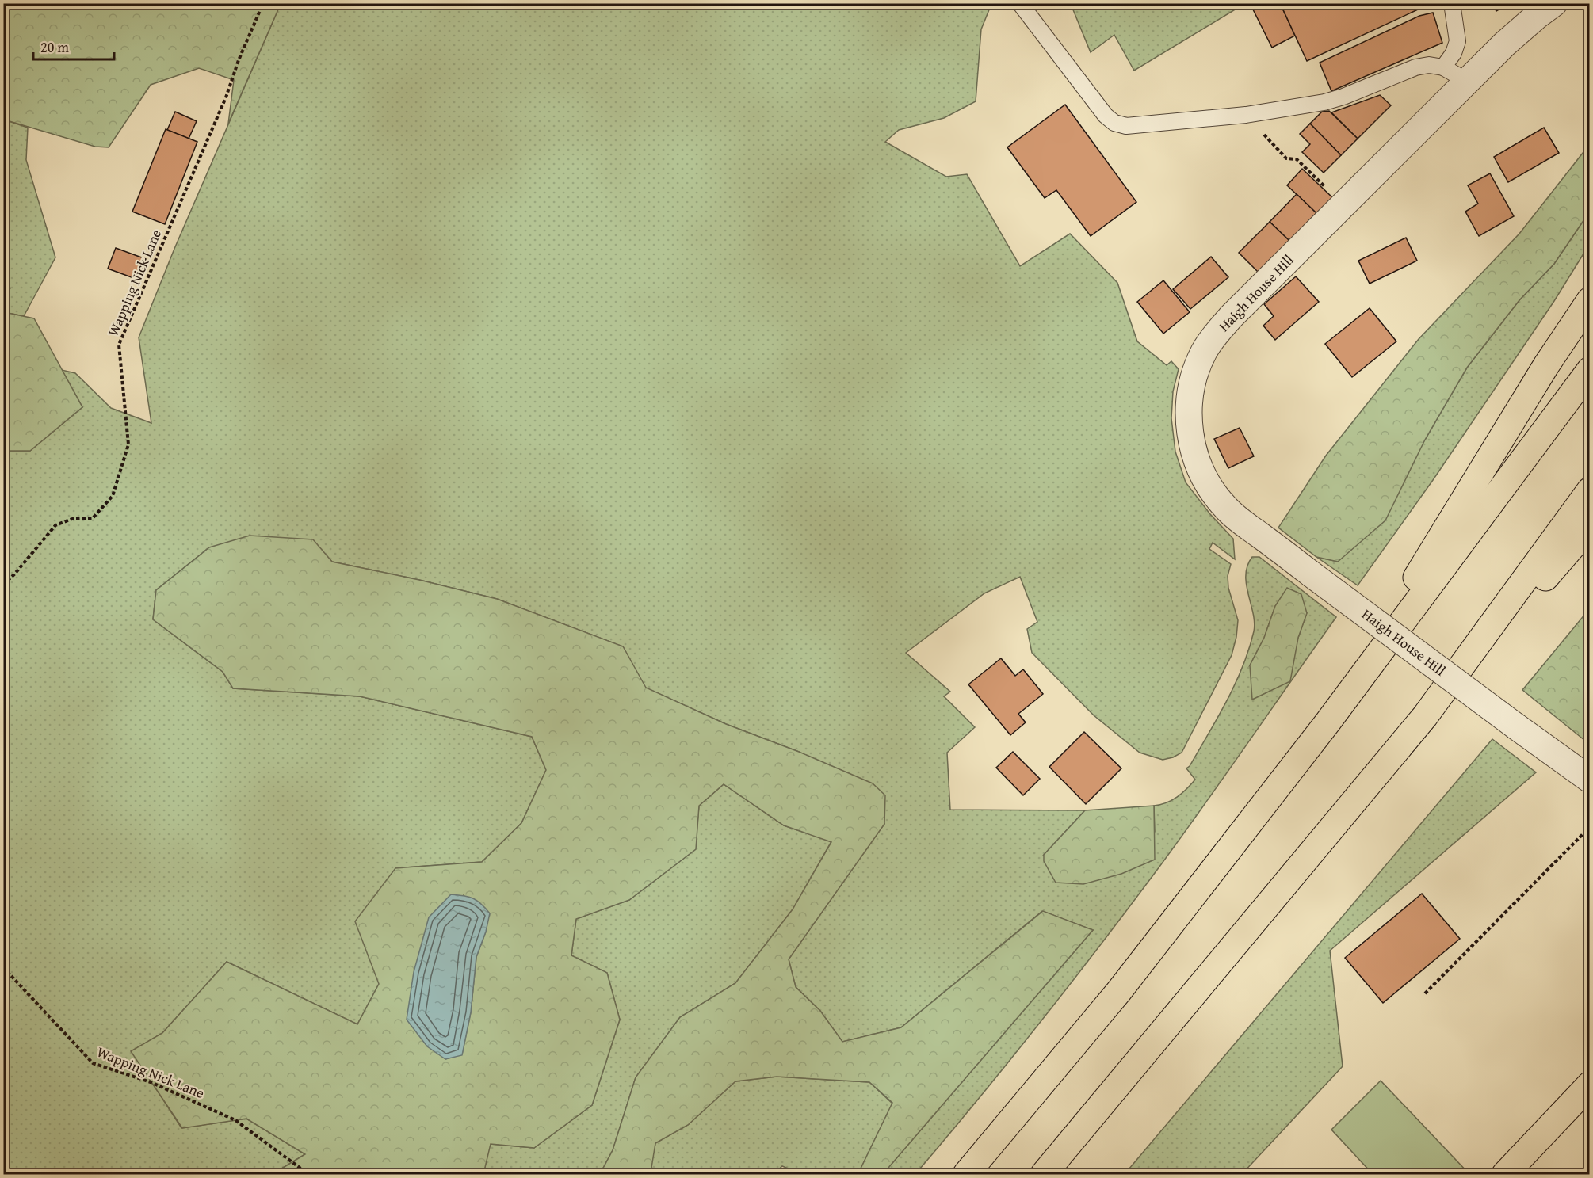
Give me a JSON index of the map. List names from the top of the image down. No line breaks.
{"streets":{"street":["Haigh House Hill"],"path":["Wapping Nick Lane"]},"scale_bar":"20 m"}
